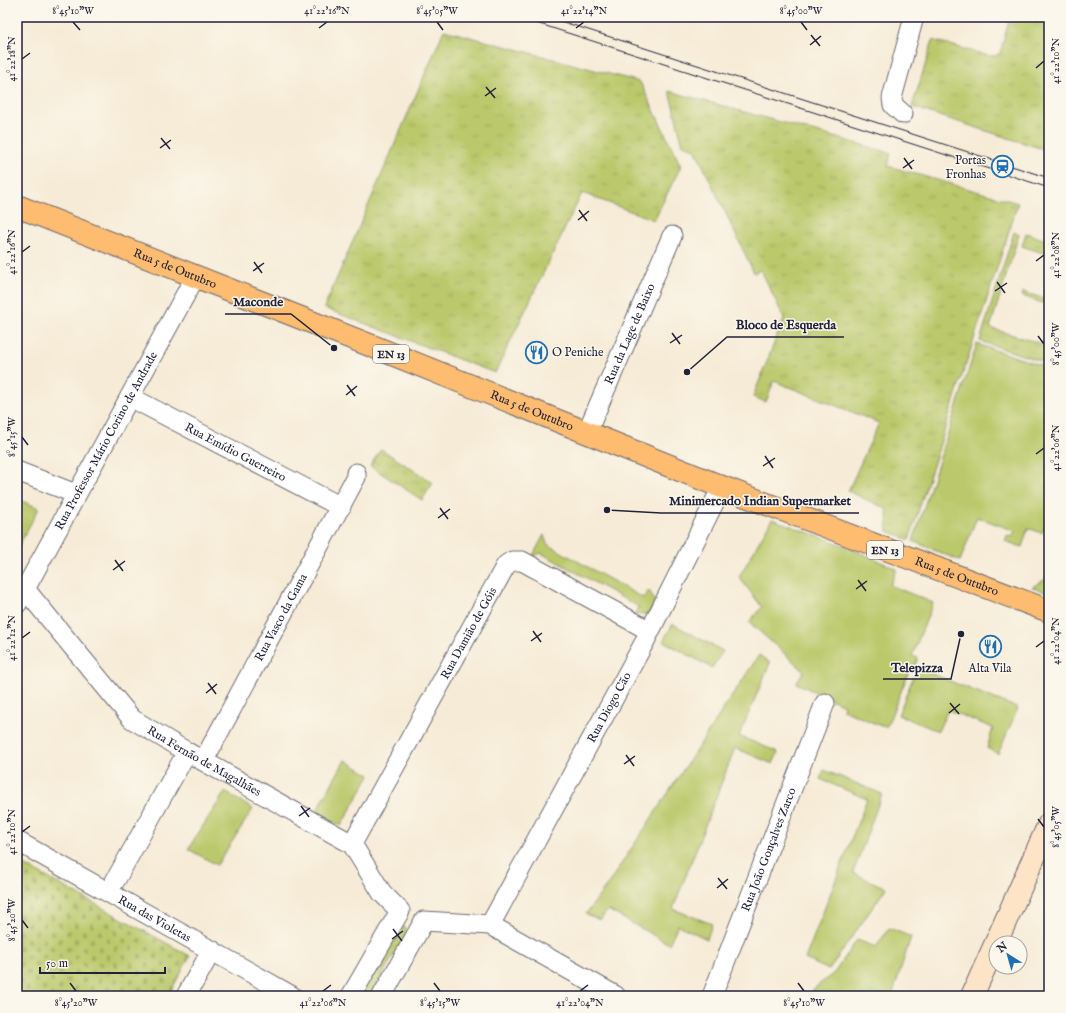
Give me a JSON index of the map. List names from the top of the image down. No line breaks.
{"streets":{"main road":["Rua 5 de Outubro","EN 13"],"street":["Rua da Lage de Baixo","Rua Professor Mário Corino de Andrade","Rua Emídio Guerreiro","Rua Vasco da Gama","Rua Damião de Góis","Rua Diogo Cão","Rua Fernão de Magalhães","Rua João Gonçalves Zarco","Rua das Violetas"]},"crossings":[["Rua 5 de Outubro","Rua da Lage de Baixo"],["Rua 5 de Outubro","Rua Professor Mário Corino de Andrade"],["Rua 5 de Outubro","Rua Diogo Cão"],["Rua Professor Mário Corino de Andrade","Rua Emídio Guerreiro"],["Rua Professor Mário Corino de Andrade","Rua Fernão de Magalhães"],["Rua Emídio Guerreiro","Rua Vasco da Gama"],["Rua Vasco da Gama","Rua Fernão de Magalhães"],["Rua Damião de Góis","Rua Diogo Cão"],["Rua Damião de Góis","Rua Fernão de Magalhães"],["Rua Diogo Cão","Rua Fernão de Magalhães"]],"places":{"station":["Portas Fronhas"],"other":["Maconde","Bloco de Esquerda","Minimercado Indian Supermarket","Telepizza"],"restaurant":["O Peniche","Alta Vila"]},"scale_bar":"50 m","north":"top left","coordinates":["8°45'10\"W","41°22'16\"N","8°45'05\"W","41°22'14\"N","8°45'00\"W","41°22'18\"N","41°22'10\"N","41°22'08\"N","8°45'15\"W","41°22'06\"N","41°22'12\"N","41°22'04\"N","8°45'20\"W"]}
